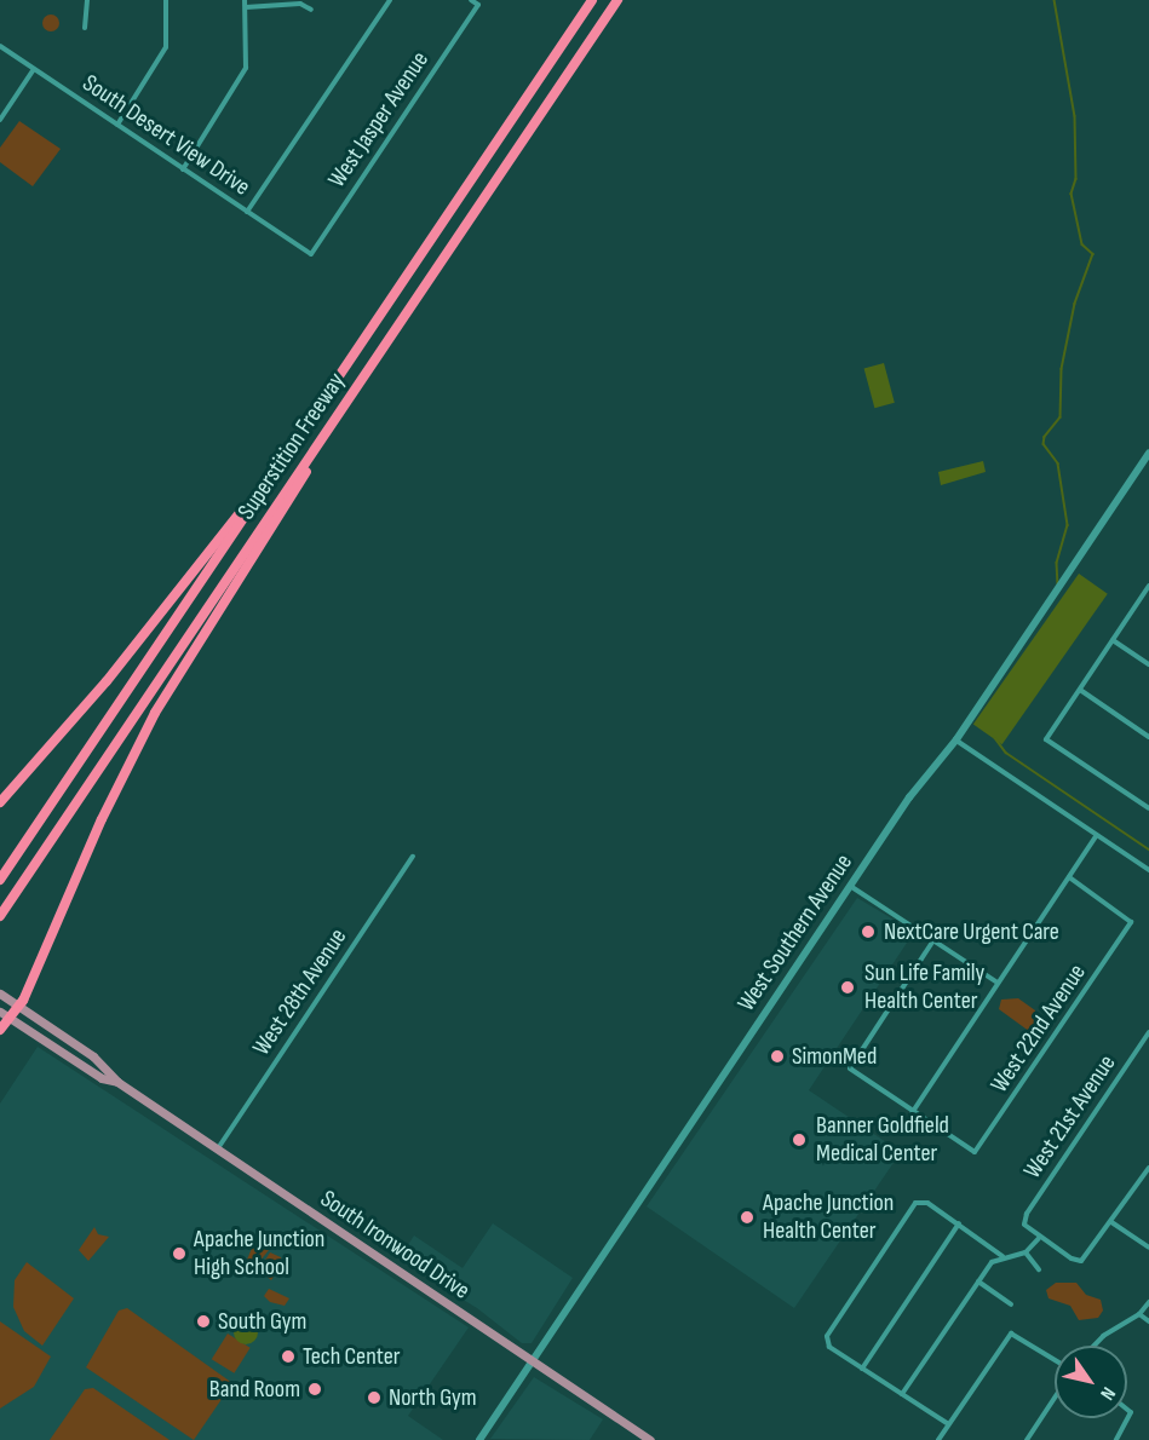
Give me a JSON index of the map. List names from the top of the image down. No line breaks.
{"streets":{"highway":["Superstition Freeway"],"main road":["West Southern Avenue","South Ironwood Drive"],"street":["West Jasper Avenue","South Desert View Drive","West 28th Avenue","West 22nd Avenue","West 21st Avenue"]},"crossings":[["West Jasper Avenue","South Desert View Drive"],["West Southern Avenue","South Ironwood Drive"],["West 28th Avenue","South Ironwood Drive"]],"places":["NextCare Urgent Care","Sun Life Family Health Center","SimonMed","Banner Goldfield Medical Center","Apache Junction Health Center","Apache Junction High School","South Gym","Tech Center","Band Room","North Gym"],"north":"bottom right"}
